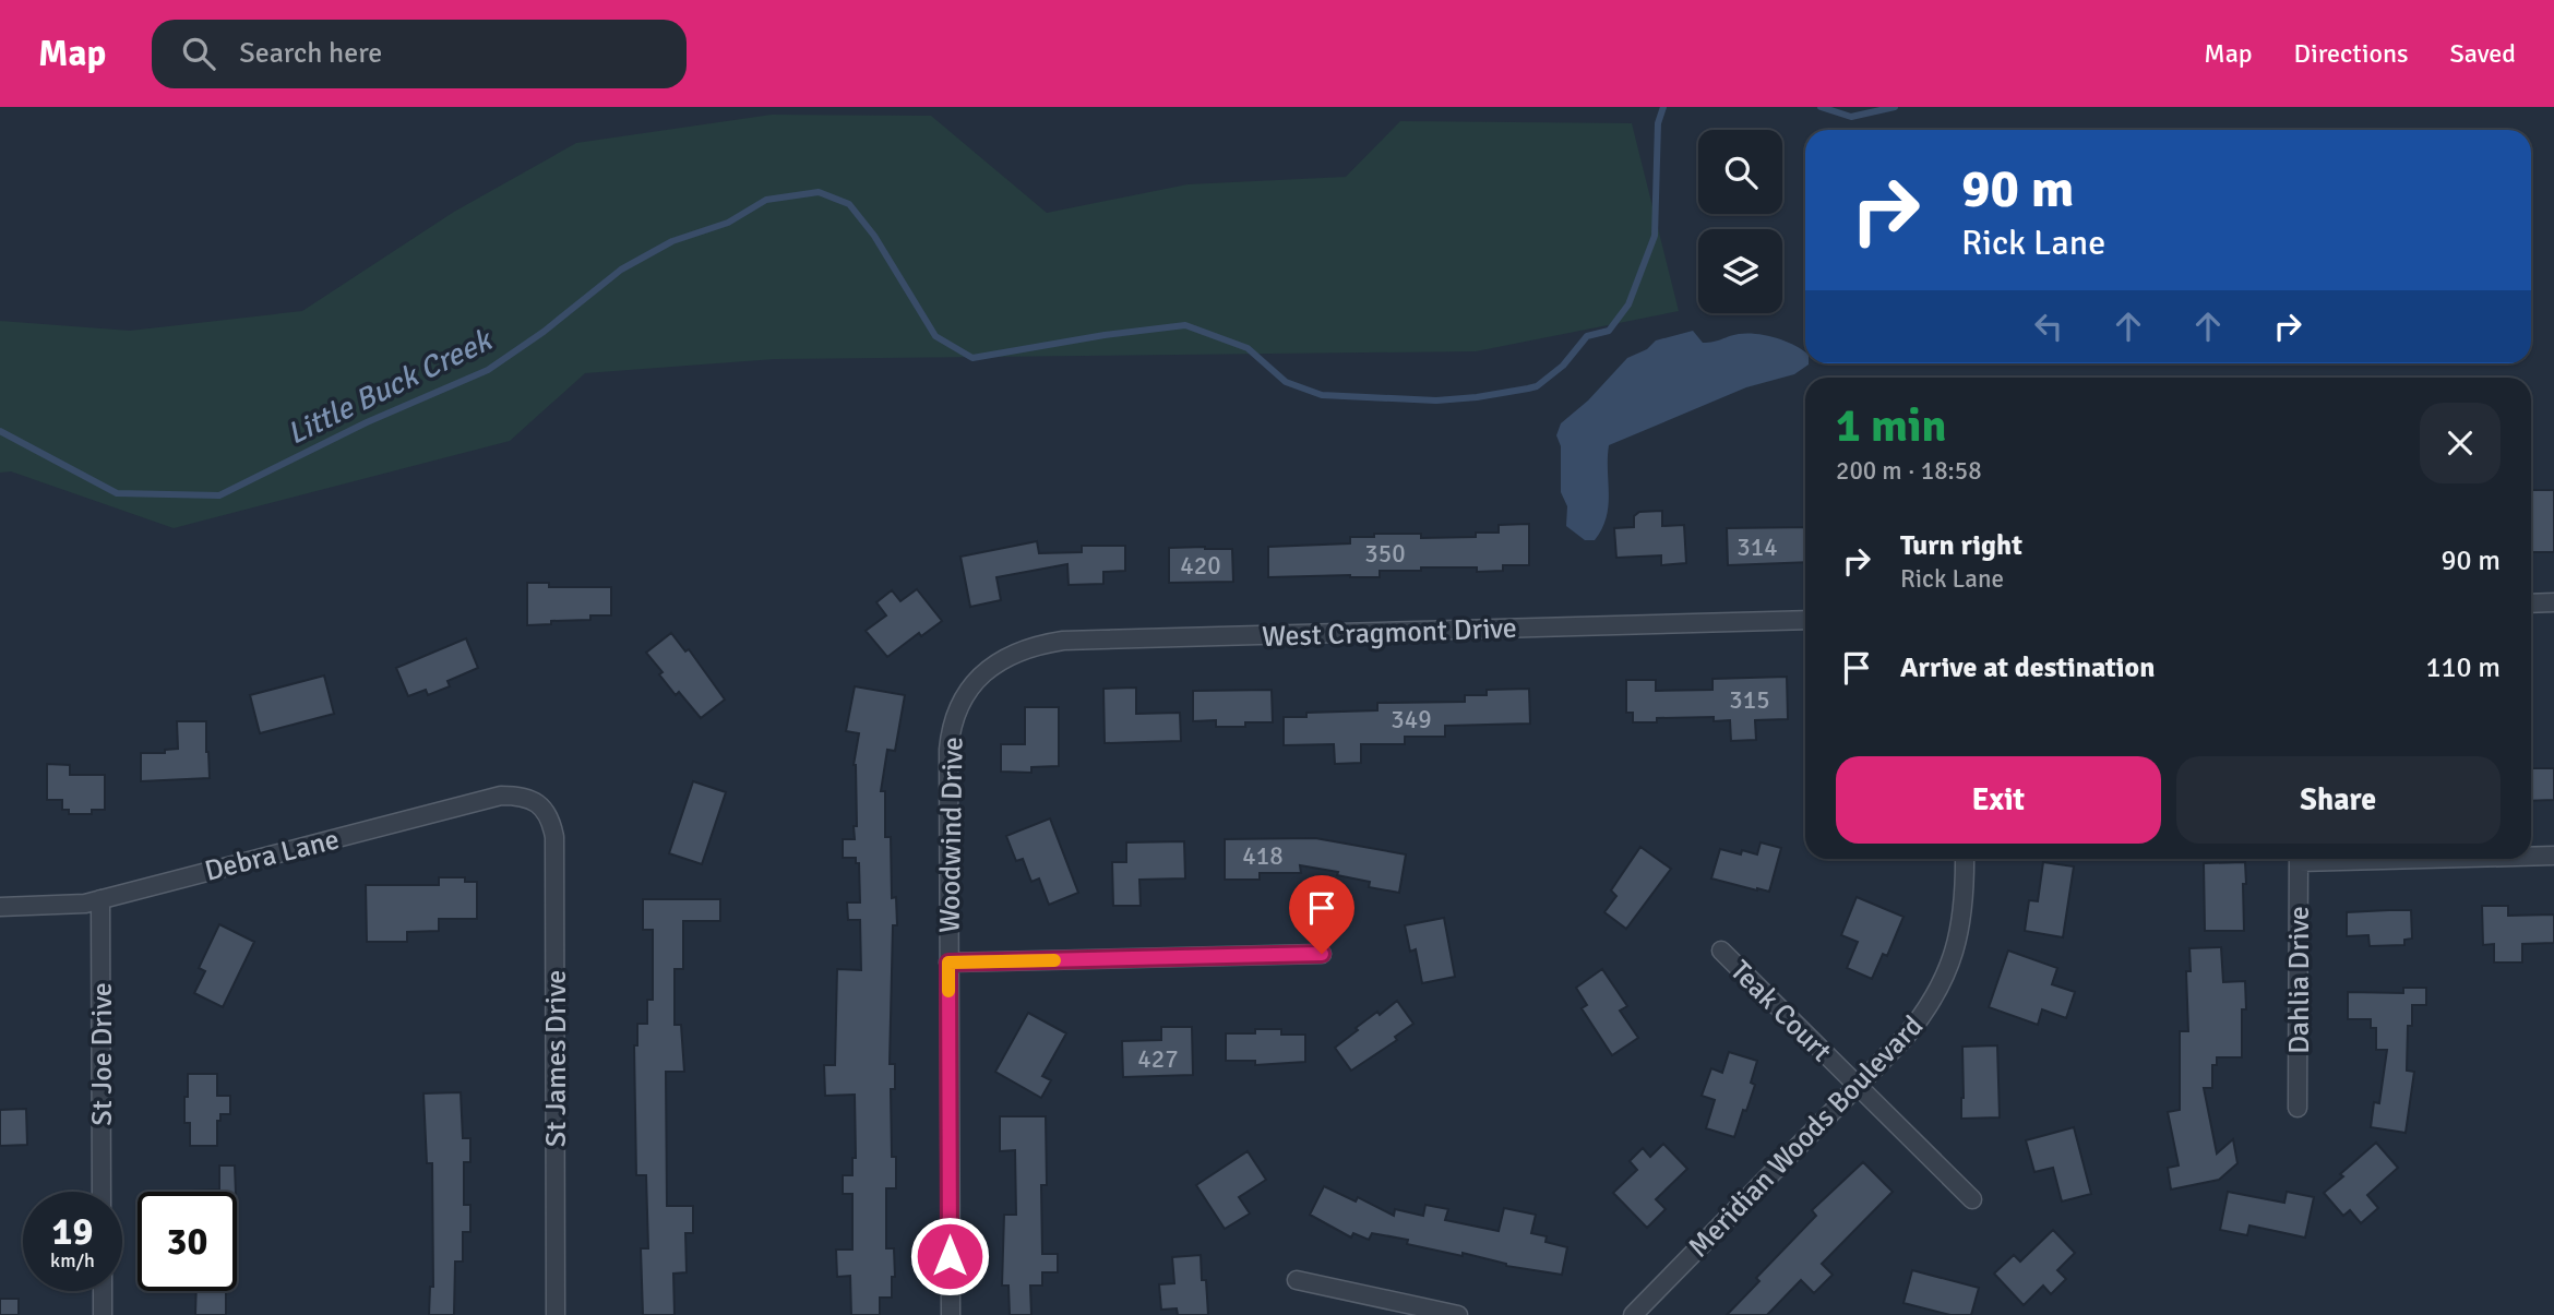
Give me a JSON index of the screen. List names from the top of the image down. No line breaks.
{"streets":{"street":["West Cragmont Drive","Woodwind Drive","Debra Lane","Dahlia Drive","Teak Court","St Joe Drive","St James Drive","Meridian Woods Boulevard"]},"crossings":[["West Cragmont Drive","Woodwind Drive"],["Debra Lane","St Joe Drive"],["Debra Lane","St James Drive"],["Teak Court","Meridian Woods Boulevard"]],"water":["Little Buck Creek"],"house_numbers":["314","350","420","315","349","418","427"],"page":{"header":"Map","search":"Search here","nav":["Map","Directions","Saved"],"turn":["90 m","Rick Lane"],"heading":["1 min","200 m · 18:58"],"list":[{"name":"Turn right","note":"Rick Lane","value":"90 m"},{"name":"Arrive at destination","value":"110 m"}],"buttons":["Exit","Share"],"speed":"19 km/h","limit":"30"}}
